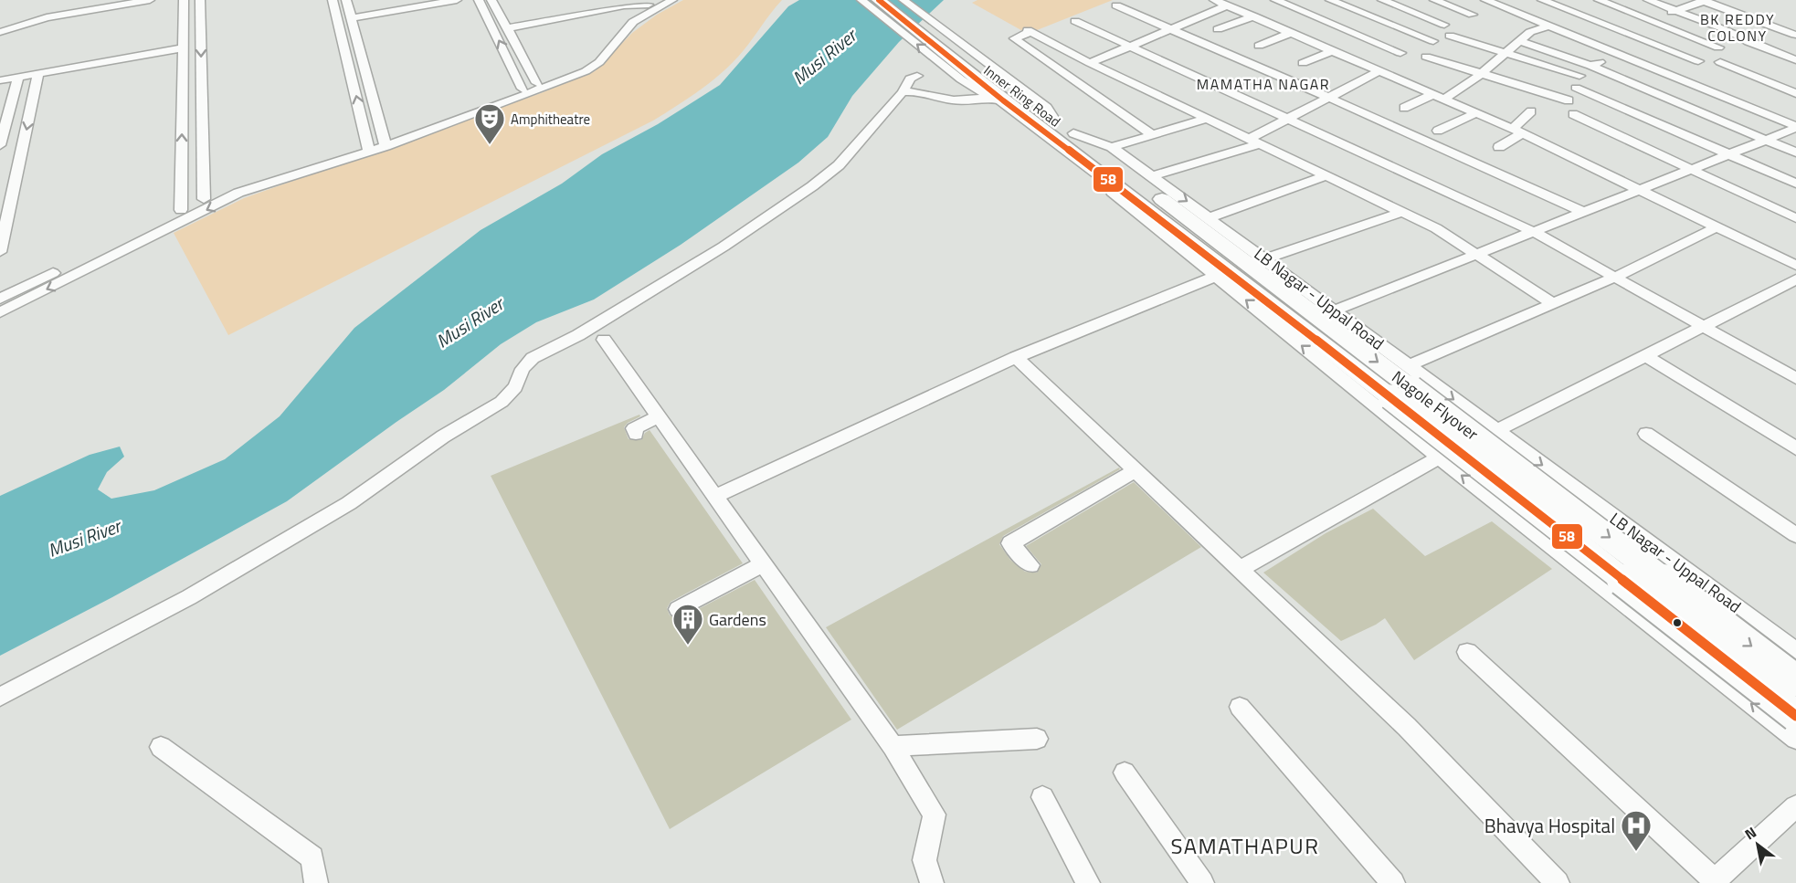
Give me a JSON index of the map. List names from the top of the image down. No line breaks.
{"streets":{"highway":["Inner Ring Road","Nagole Flyover"],"street":["LB Nagar - Uppal Road"]},"crossings":[["Inner Ring Road","LB Nagar - Uppal Road"],["Inner Ring Road","Nagole Flyover"],["LB Nagar - Uppal Road","Nagole Flyover"]],"districts":["BK REDDY COLONY","MAMATHA NAGAR","SAMATHAPUR"],"water":["Musi River"],"places":{"theatre":["Amphitheatre"],"building":["Gardens"],"hospital":["Bhavya Hospital"]},"lines":["transit line 58"],"north":"top left"}
